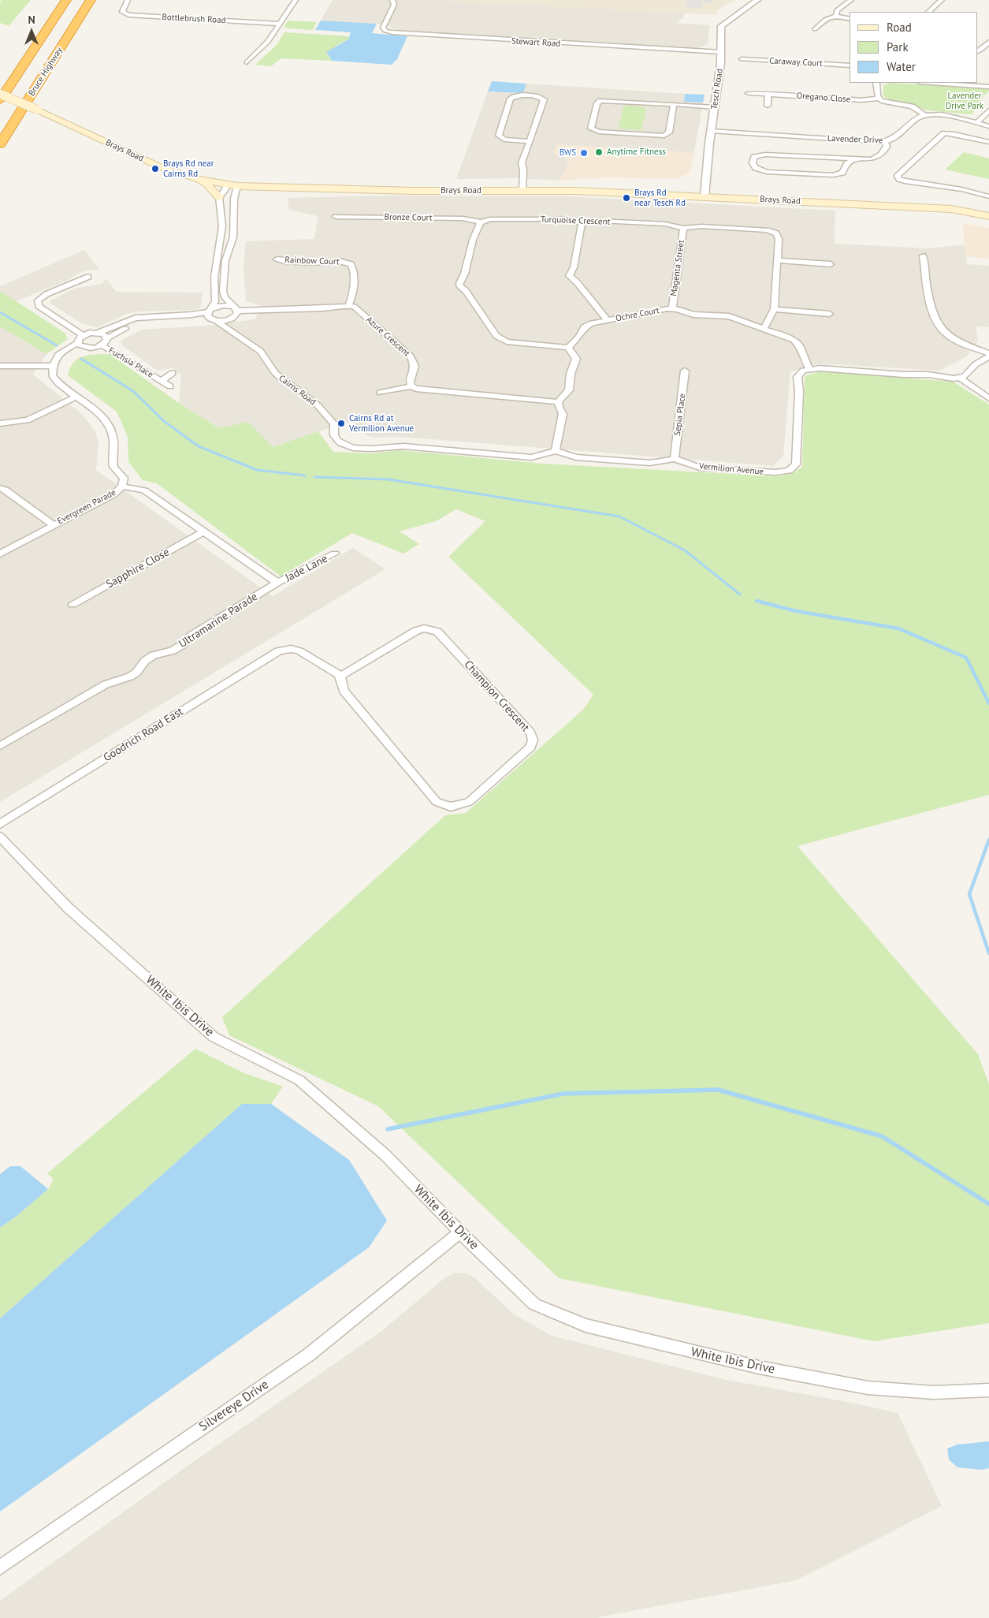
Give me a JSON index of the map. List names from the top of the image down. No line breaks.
{"streets":{"highway":["Bruce Highway"],"main road":["Brays Road"],"street":["Bottlebrush Road","Stewart Road","Caraway Court","Tesch Road","Oregano Close","Lavender Drive","Bronze Court","Turquoise Crescent","Rainbow Court","Magenta Street","Ochre Court","Azure Crescent","Fuchsia Place","Cairns Road","Sepia Place","Vermilion Avenue","Evergreen Parade","Sapphire Close","Jade Lane","Ultramarine Parade","Champion Crescent","Goodrich Road East","White Ibis Drive","Silvereye Drive"]},"crossings":[["Stewart Road","Tesch Road"],["Tesch Road","Lavender Drive"],["Tesch Road","Brays Road"],["Oregano Close","Lavender Drive"],["Bronze Court","Turquoise Crescent"],["Turquoise Crescent","Magenta Street"],["Turquoise Crescent","Ochre Court"],["Rainbow Court","Azure Crescent"],["Magenta Street","Ochre Court"],["Ochre Court","Vermilion Avenue"],["Cairns Road","Vermilion Avenue"],["Sepia Place","Vermilion Avenue"],["Jade Lane","Ultramarine Parade"],["Champion Crescent","Goodrich Road East"],["White Ibis Drive","Silvereye Drive"]],"parks":["Lavender Drive Park"],"places":["Anytime Fitness","BWS","Brays Rd near Cairns Rd","Brays Rd near Tesch Rd","Cairns Rd at Vermilion Avenue"],"legend":["Road","Park","Water"],"north":"top"}
